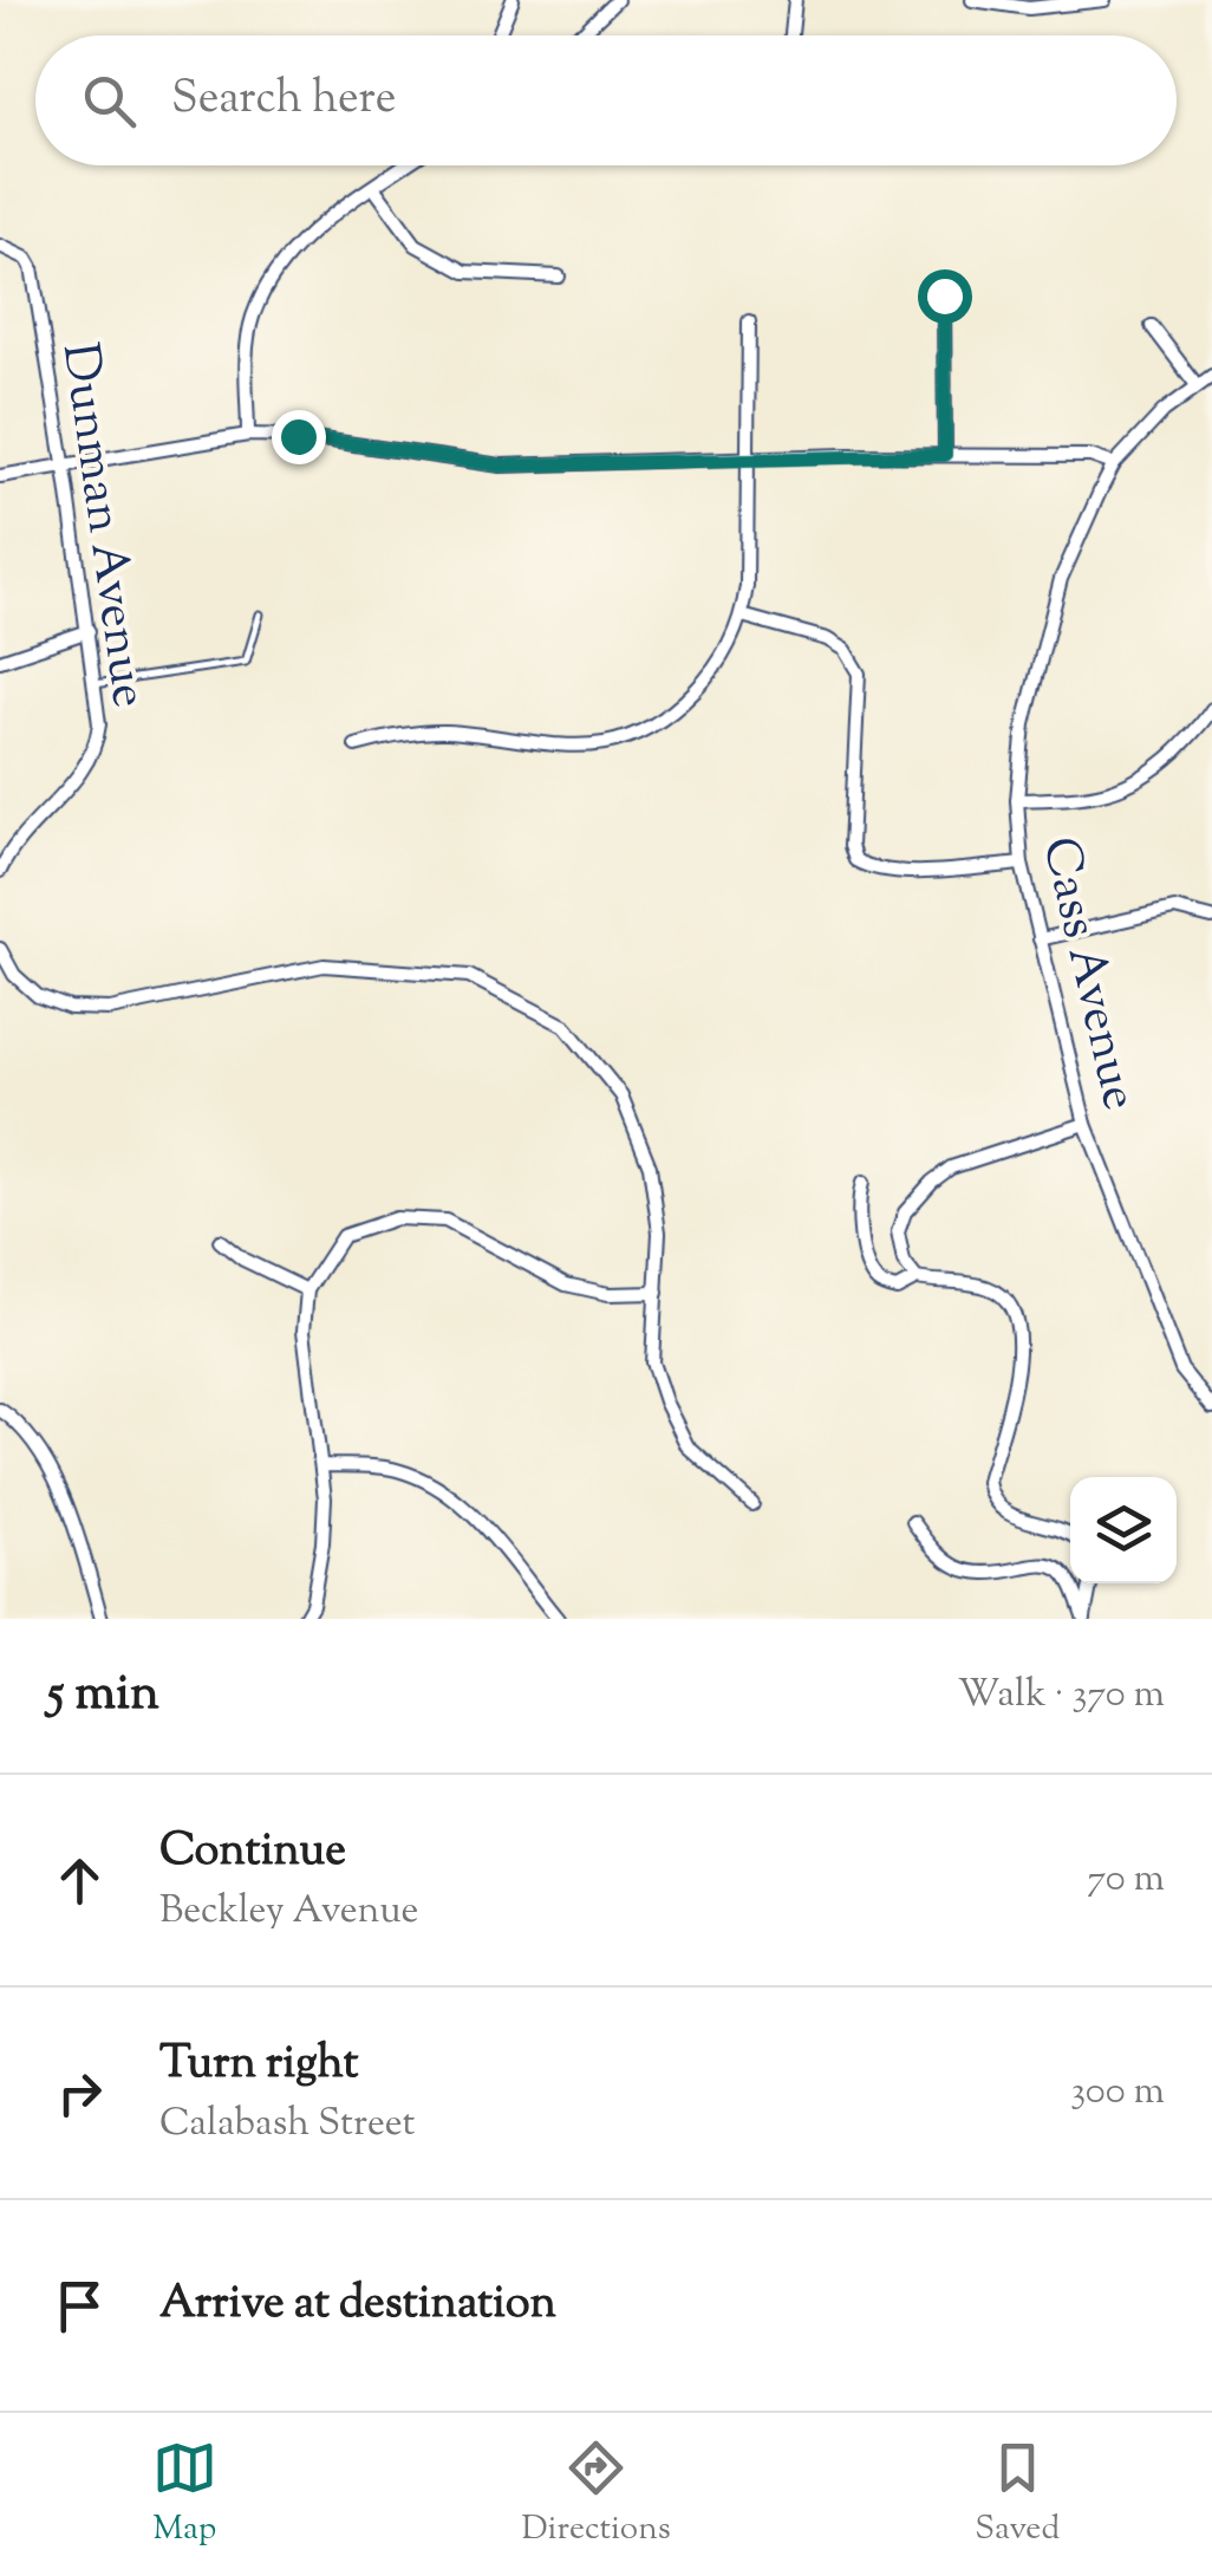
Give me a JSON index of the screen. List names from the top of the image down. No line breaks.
{"streets":{"street":["Dunman Avenue","Cass Avenue"]},"page":{"search":"Search here","heading":["5 min","Walk · 370 m"],"list":[["Continue","Beckley Avenue","70 m"],["Turn right","Calabash Street","300 m"],"Arrive at destination"],"nav":["Map","Directions","Saved"]}}
